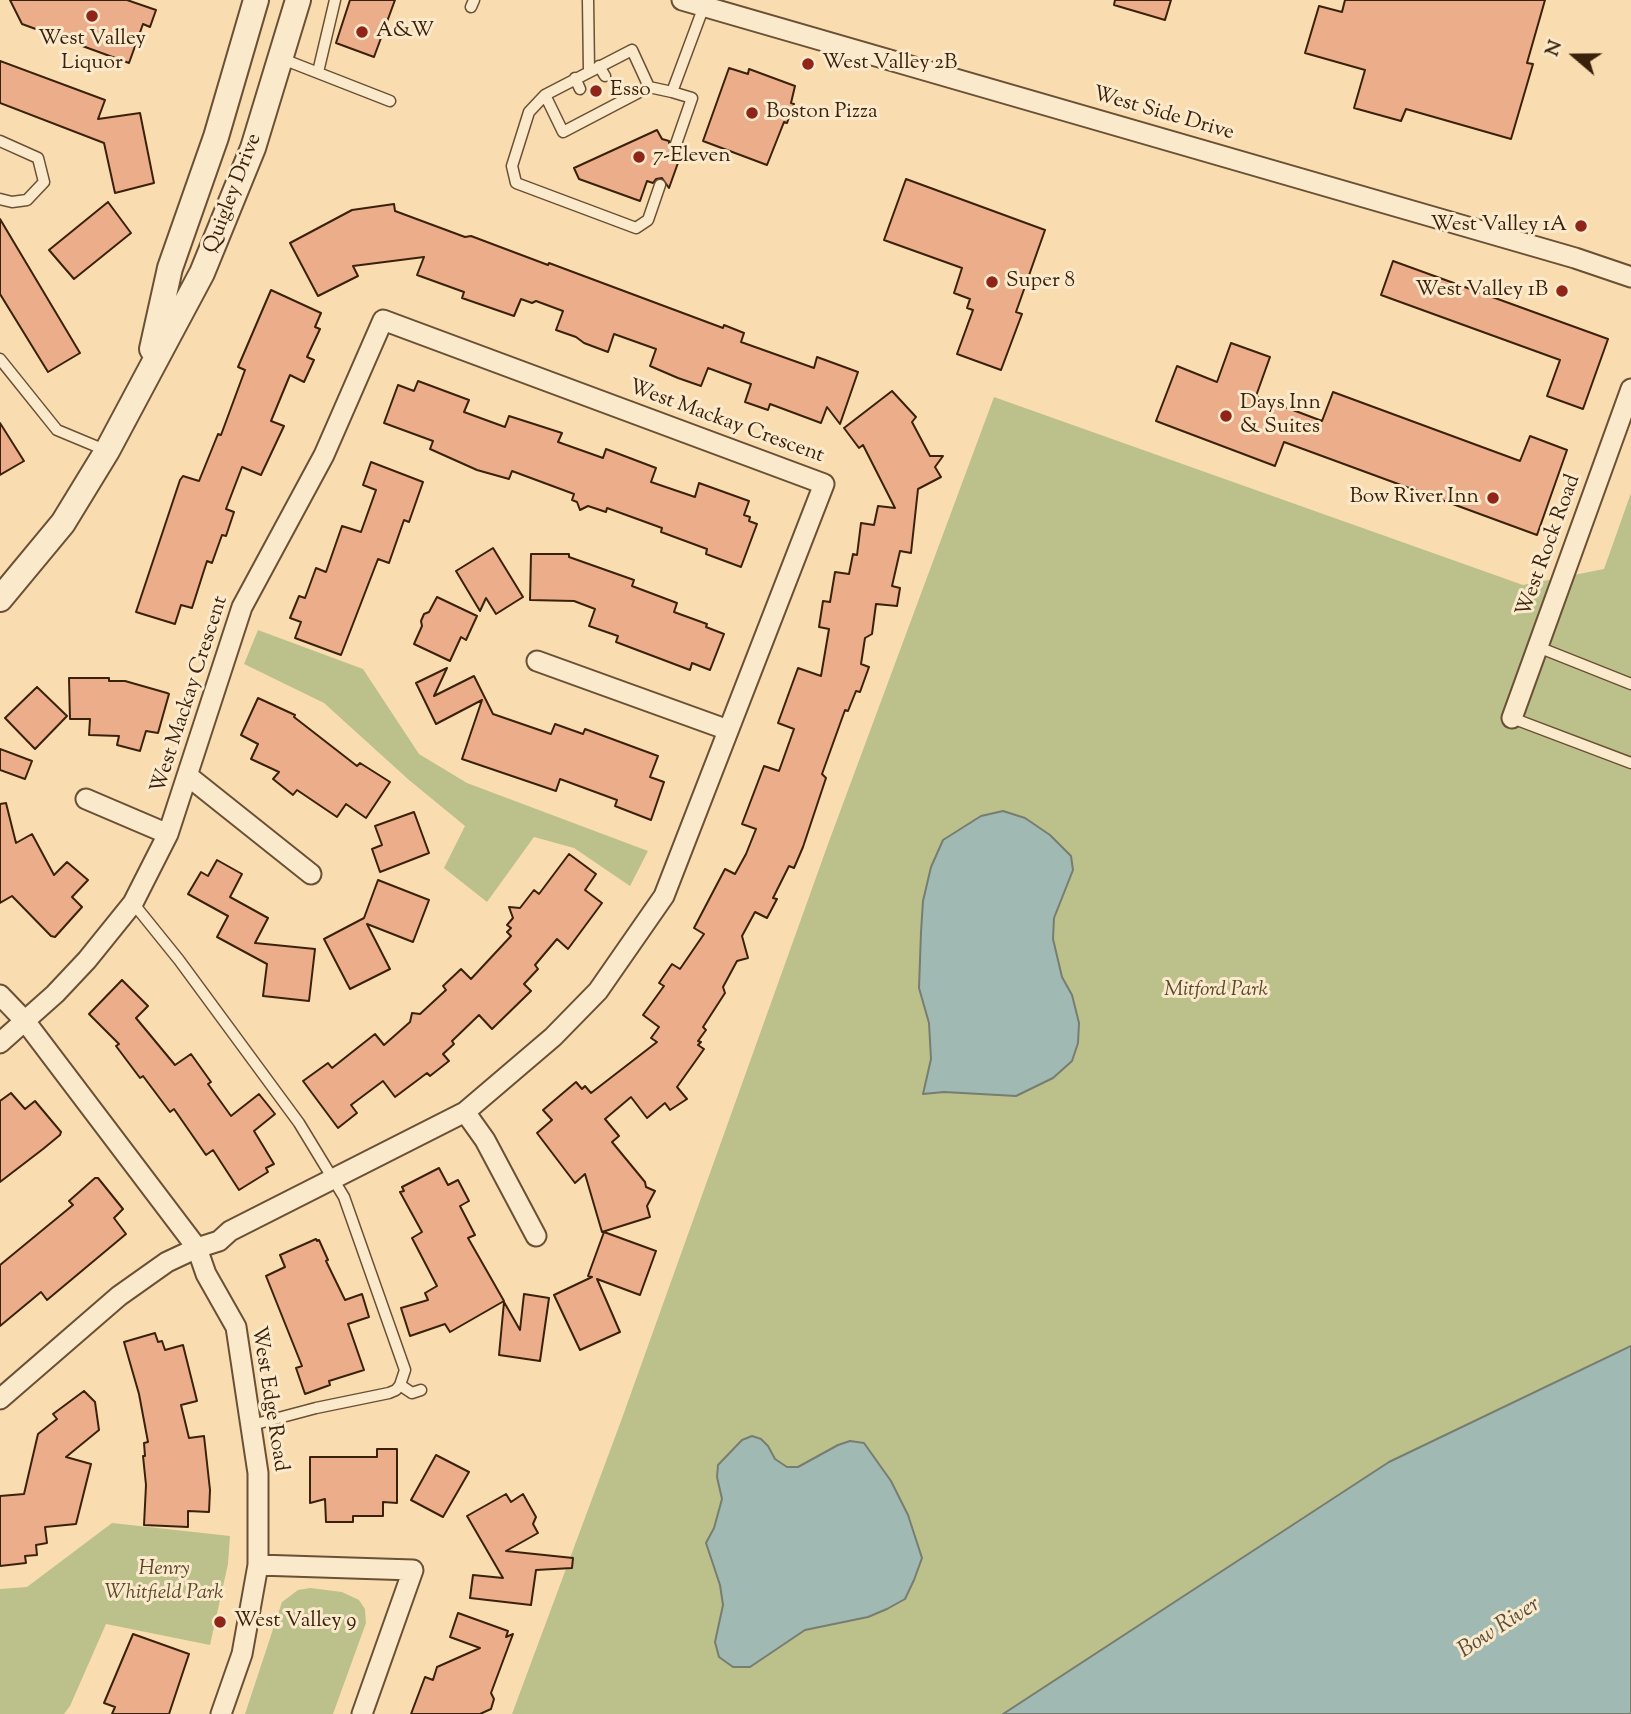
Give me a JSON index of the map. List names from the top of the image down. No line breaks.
{"streets":{"street":["West Side Drive","Quigley Drive","West Mackay Crescent","West Rock Road","West Edge Road"]},"crossings":[["West Mackay Crescent","West Edge Road"]],"water":["Bow River"],"parks":["Mitford Park","Henry Whitfield Park"],"places":["West Valley Liquor","A&W","West Valley 2B","Esso","Boston Pizza","7-Eleven","West Valley 1A","Super 8","West Valley 1B","Days Inn & Suites","Bow River Inn","West Valley 9"],"north":"left"}
